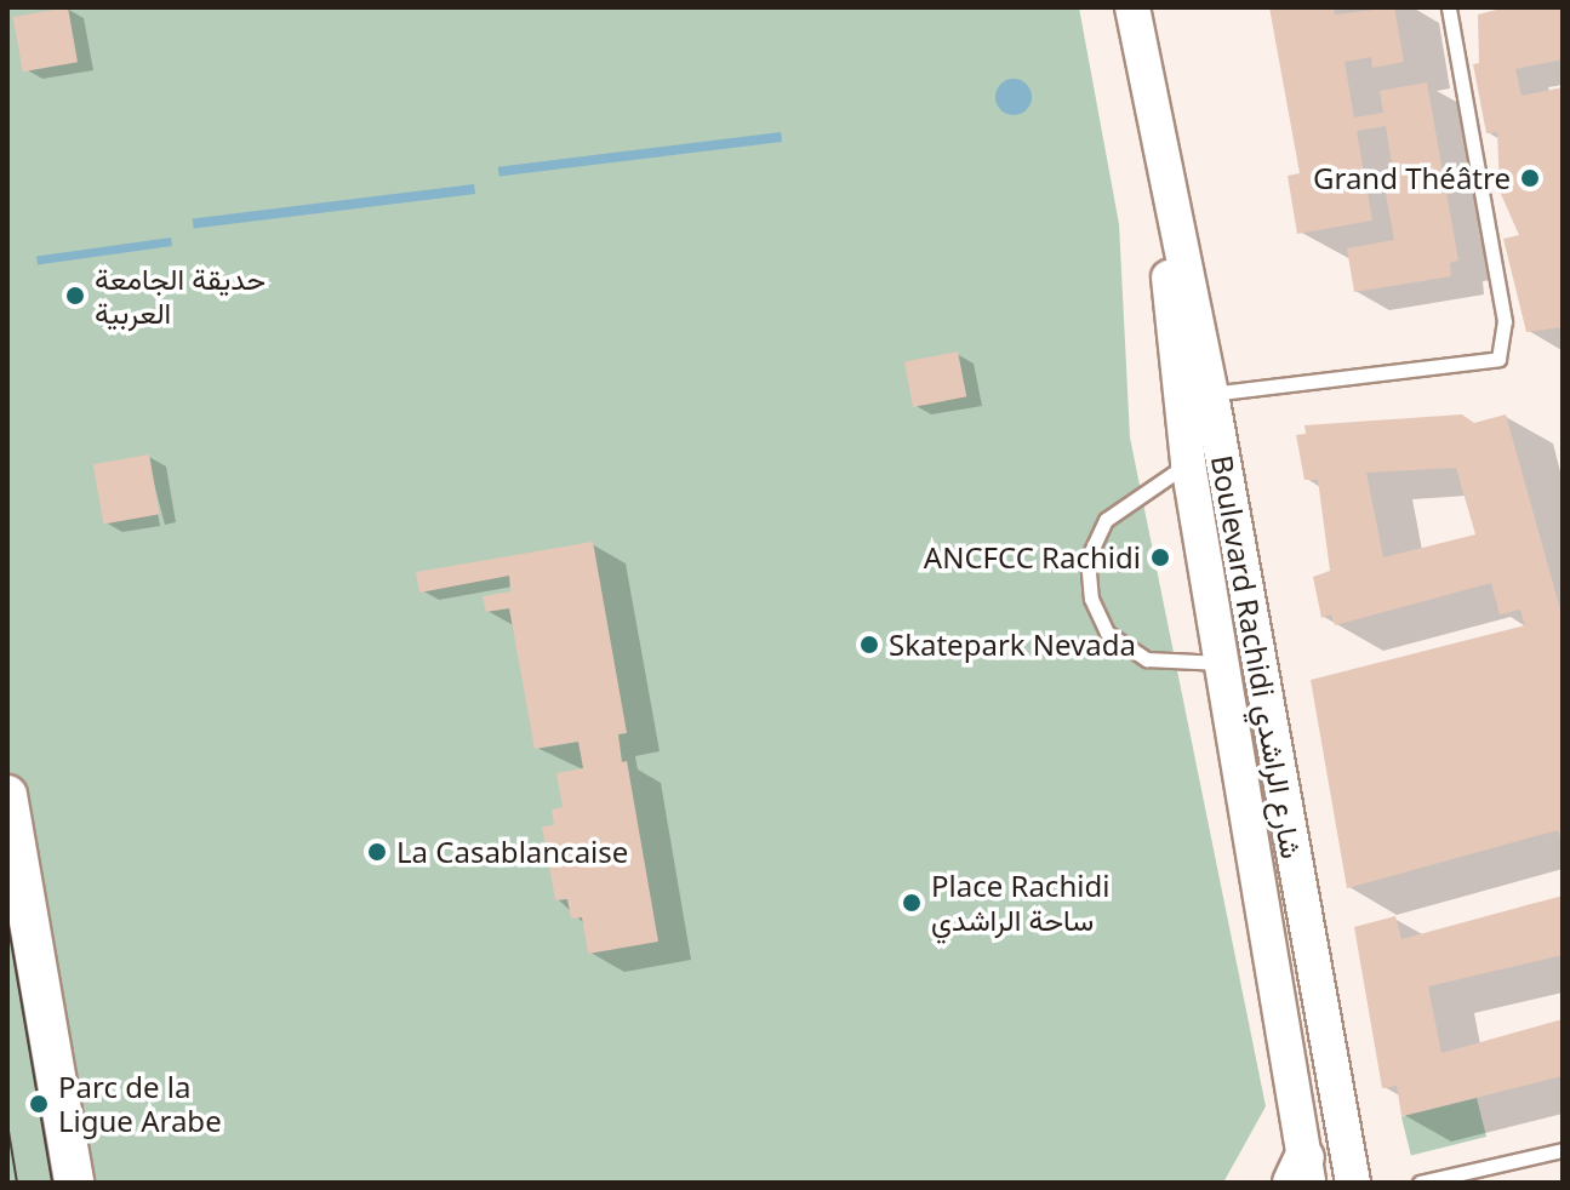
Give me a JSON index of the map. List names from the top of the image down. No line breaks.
{"streets":{"street":["Boulevard Rachidi شارع الراشدي"]},"places":["Grand Théâtre","حديقة الجامعة العربية","ANCFCC Rachidi","Skatepark Nevada","La Casablancaise","Place Rachidi ساحة الراشدي","Parc de la Ligue Arabe"]}
